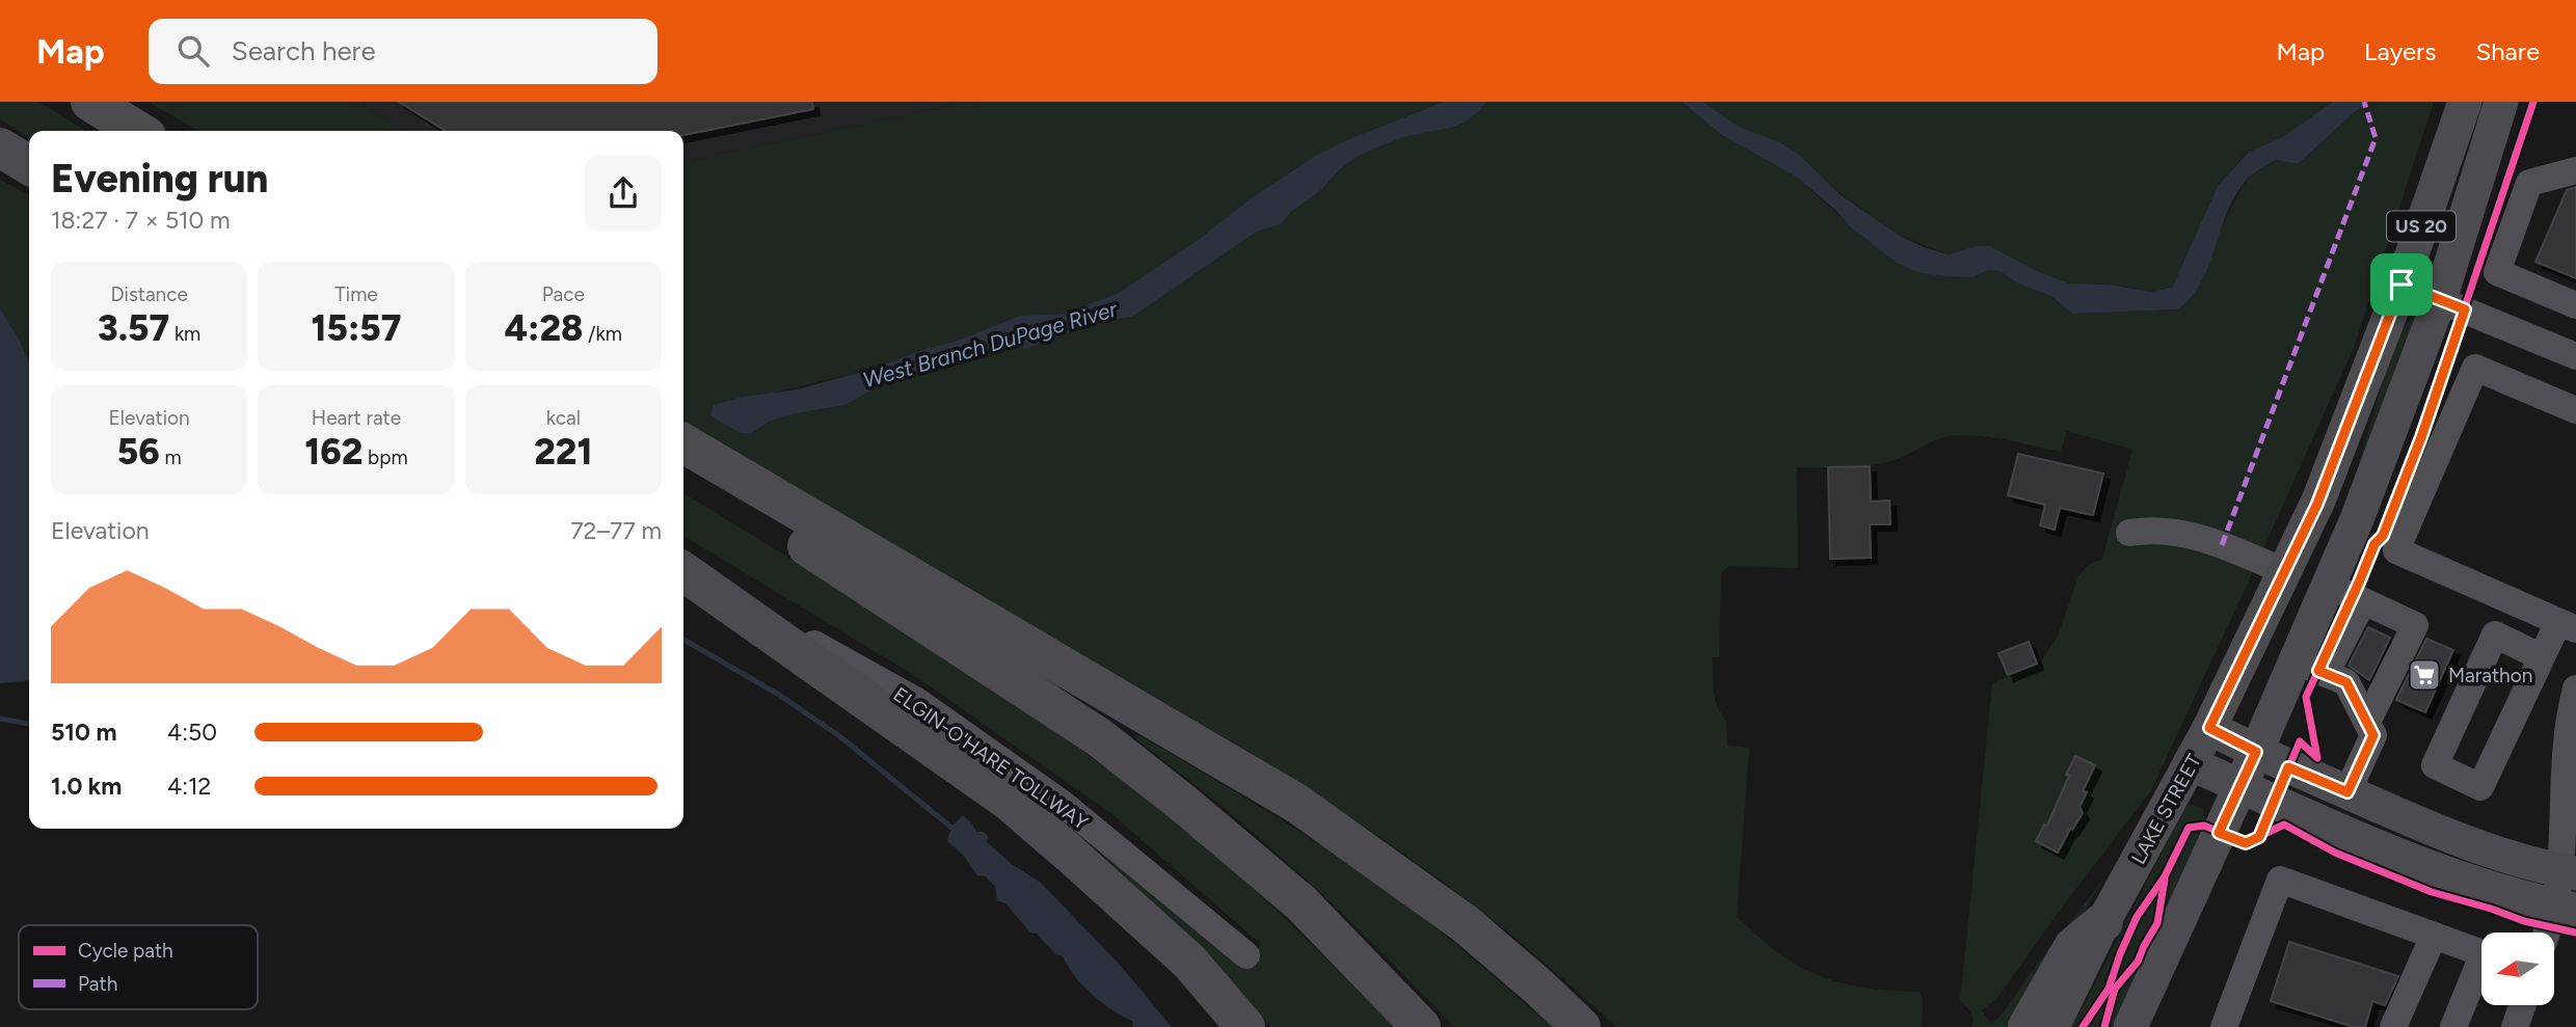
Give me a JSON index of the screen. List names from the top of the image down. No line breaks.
{"streets":{"main road":["US 20","LAKE STREET"],"street":["ELGIN-O'HARE TOLLWAY"]},"water":["West Branch DuPage River"],"places":{"supermarket":["Marathon"]},"legend":["Cycle path","Path"],"north":"left","page":{"header":"Map","search":"Search here","nav":["Map","Layers","Share"],"heading":["Evening run","18:27 · 7 × 510 m"],"stats":[["Distance","3.57 km"],["Time","15:57"],["Pace","4:28 /km"],["Elevation","56 m"],["Heart rate","162 bpm"],["kcal","221"]],"chart":["Elevation","72–77 m"],"list":[{"name":"510 m","note":"4:50"},{"name":"1.0 km","note":"4:12"}]}}
